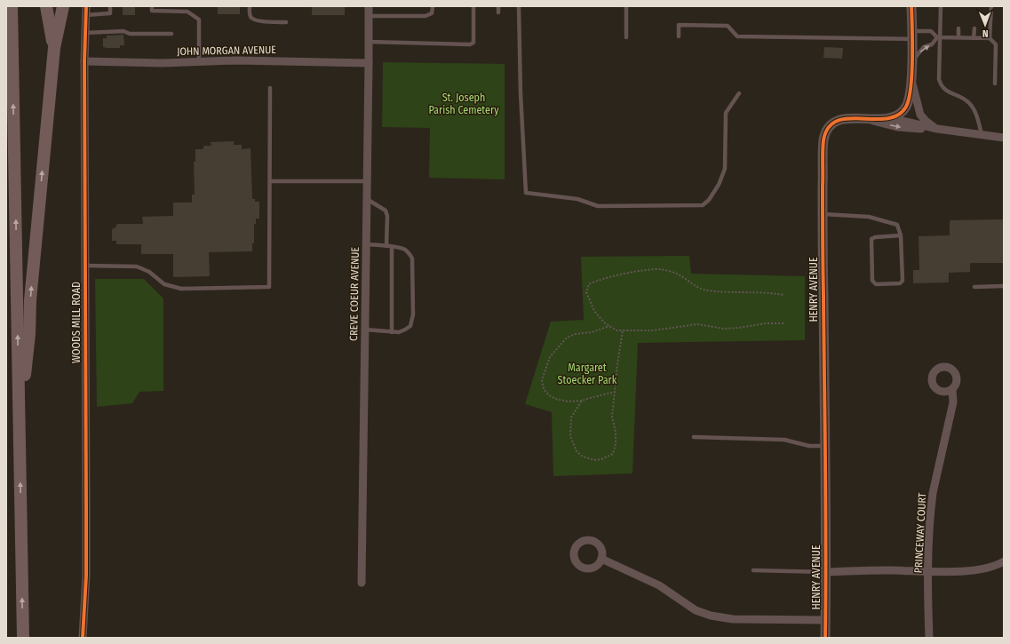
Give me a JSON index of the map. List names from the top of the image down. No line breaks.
{"streets":{"street":["JOHN MORGAN AVENUE","HENRY AVENUE","CREVE COEUR AVENUE","WOODS MILL ROAD","PRINCEWAY COURT"]},"crossings":[["JOHN MORGAN AVENUE","CREVE COEUR AVENUE"],["JOHN MORGAN AVENUE","WOODS MILL ROAD"]],"parks":["St. Joseph Parish Cemetery","Margaret Stoecker Park"],"north":"bottom"}
